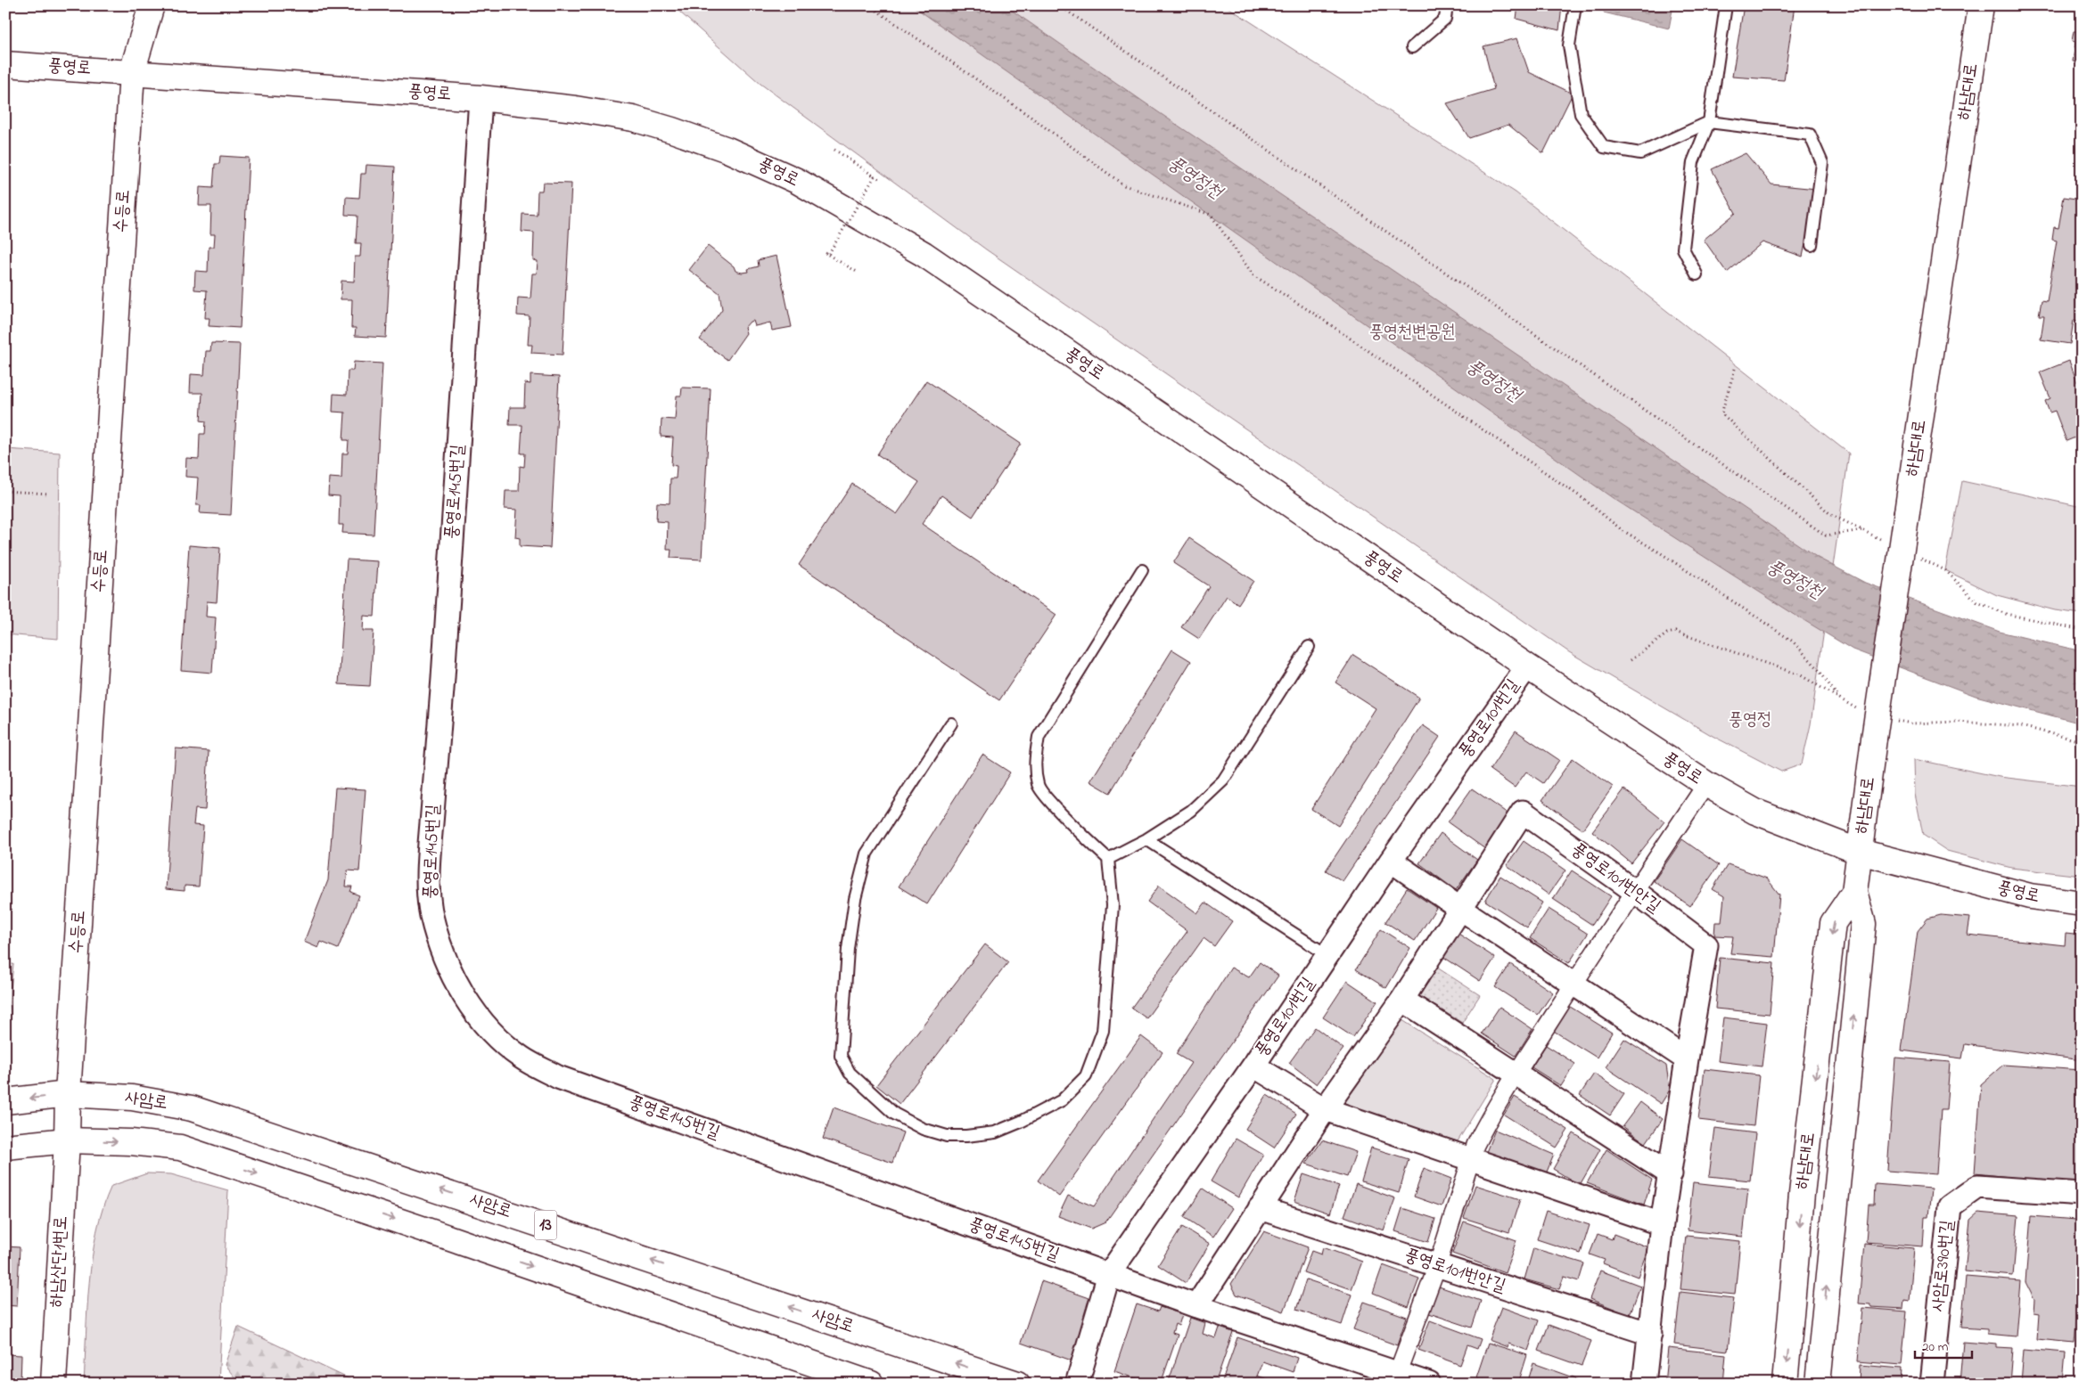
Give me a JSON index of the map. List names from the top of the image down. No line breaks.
{"streets":{"main road":["풍영로","하남대로","수등로","사암로","13","하남산단1번로"],"street":["풍영로145번길","풍영로101번길","풍영로101번안길","사암로390번길"]},"crossings":[["풍영로","하남대로"],["풍영로","수등로"],["풍영로","풍영로145번길"],["풍영로","풍영로101번길"],["수등로","사암로"],["수등로","13"],["수등로","하남산단1번로"],["풍영로145번길","풍영로101번길"],["13","하남산단1번로"]],"water":["풍영정천"],"parks":["풍영천변공원","풍영정"],"scale_bar":"20 m"}
